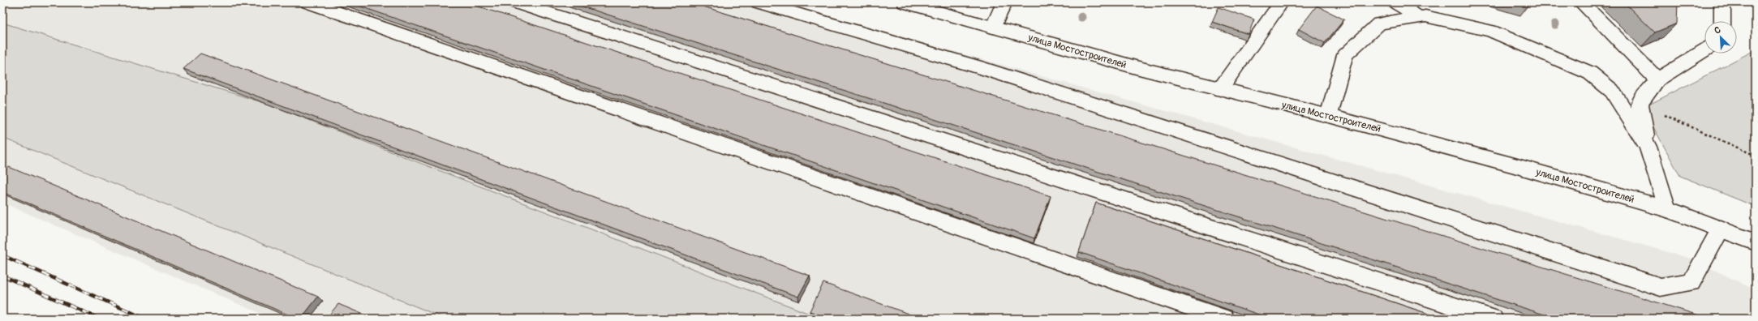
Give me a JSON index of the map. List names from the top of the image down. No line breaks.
{"streets":{"main road":["улица Мостостроителей"]},"north":"top left"}
